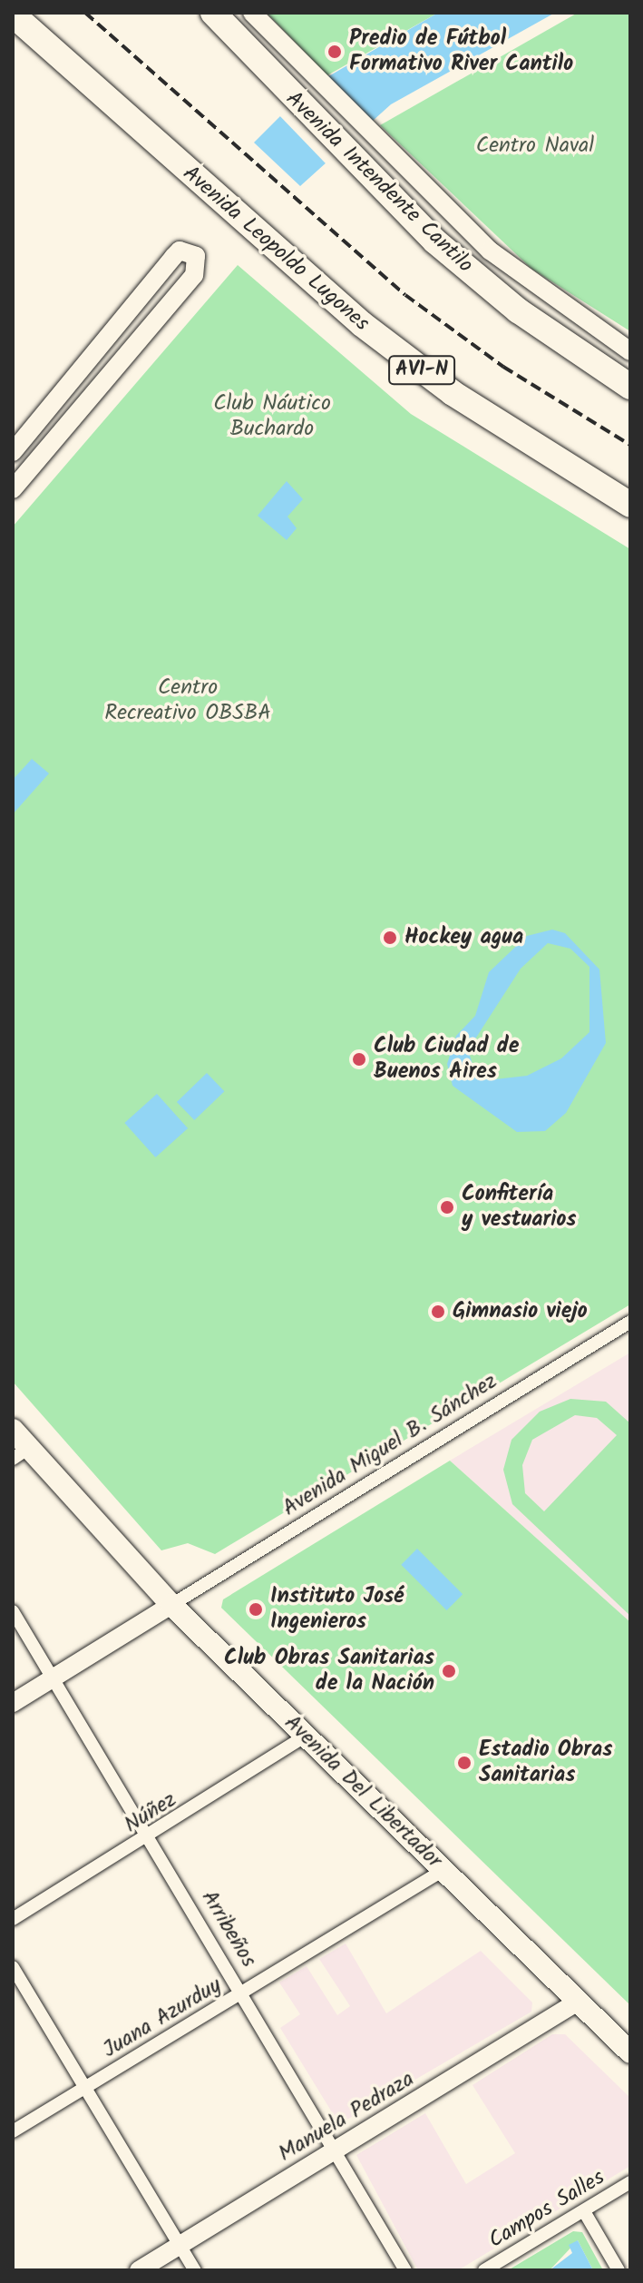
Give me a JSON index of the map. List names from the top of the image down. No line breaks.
{"streets":{"highway":["Avenida Intendente Cantilo","Avenida Leopoldo Lugones","AV1-N"],"main road":["Avenida Del Libertador"],"street":["Avenida Miguel B. Sánchez","Núñez","Arribeños","Juana Azurduy","Manuela Pedraza","Campos Salles"]},"crossings":[["Avenida Miguel B. Sánchez","Avenida Del Libertador"],["Avenida Del Libertador","Núñez"],["Avenida Del Libertador","Juana Azurduy"],["Avenida Del Libertador","Manuela Pedraza"],["Núñez","Arribeños"],["Arribeños","Juana Azurduy"],["Arribeños","Manuela Pedraza"]],"parks":["Centro Naval","Club Náutico Buchardo","Centro Recreativo OBSBA"],"places":["Predio de Fútbol Formativo River Cantilo","Hockey agua","Club Ciudad de Buenos Aires","Confitería y vestuarios","Gimnasio viejo","Instituto José Ingenieros","Club Obras Sanitarias de la Nación","Estadio Obras Sanitarias"]}
